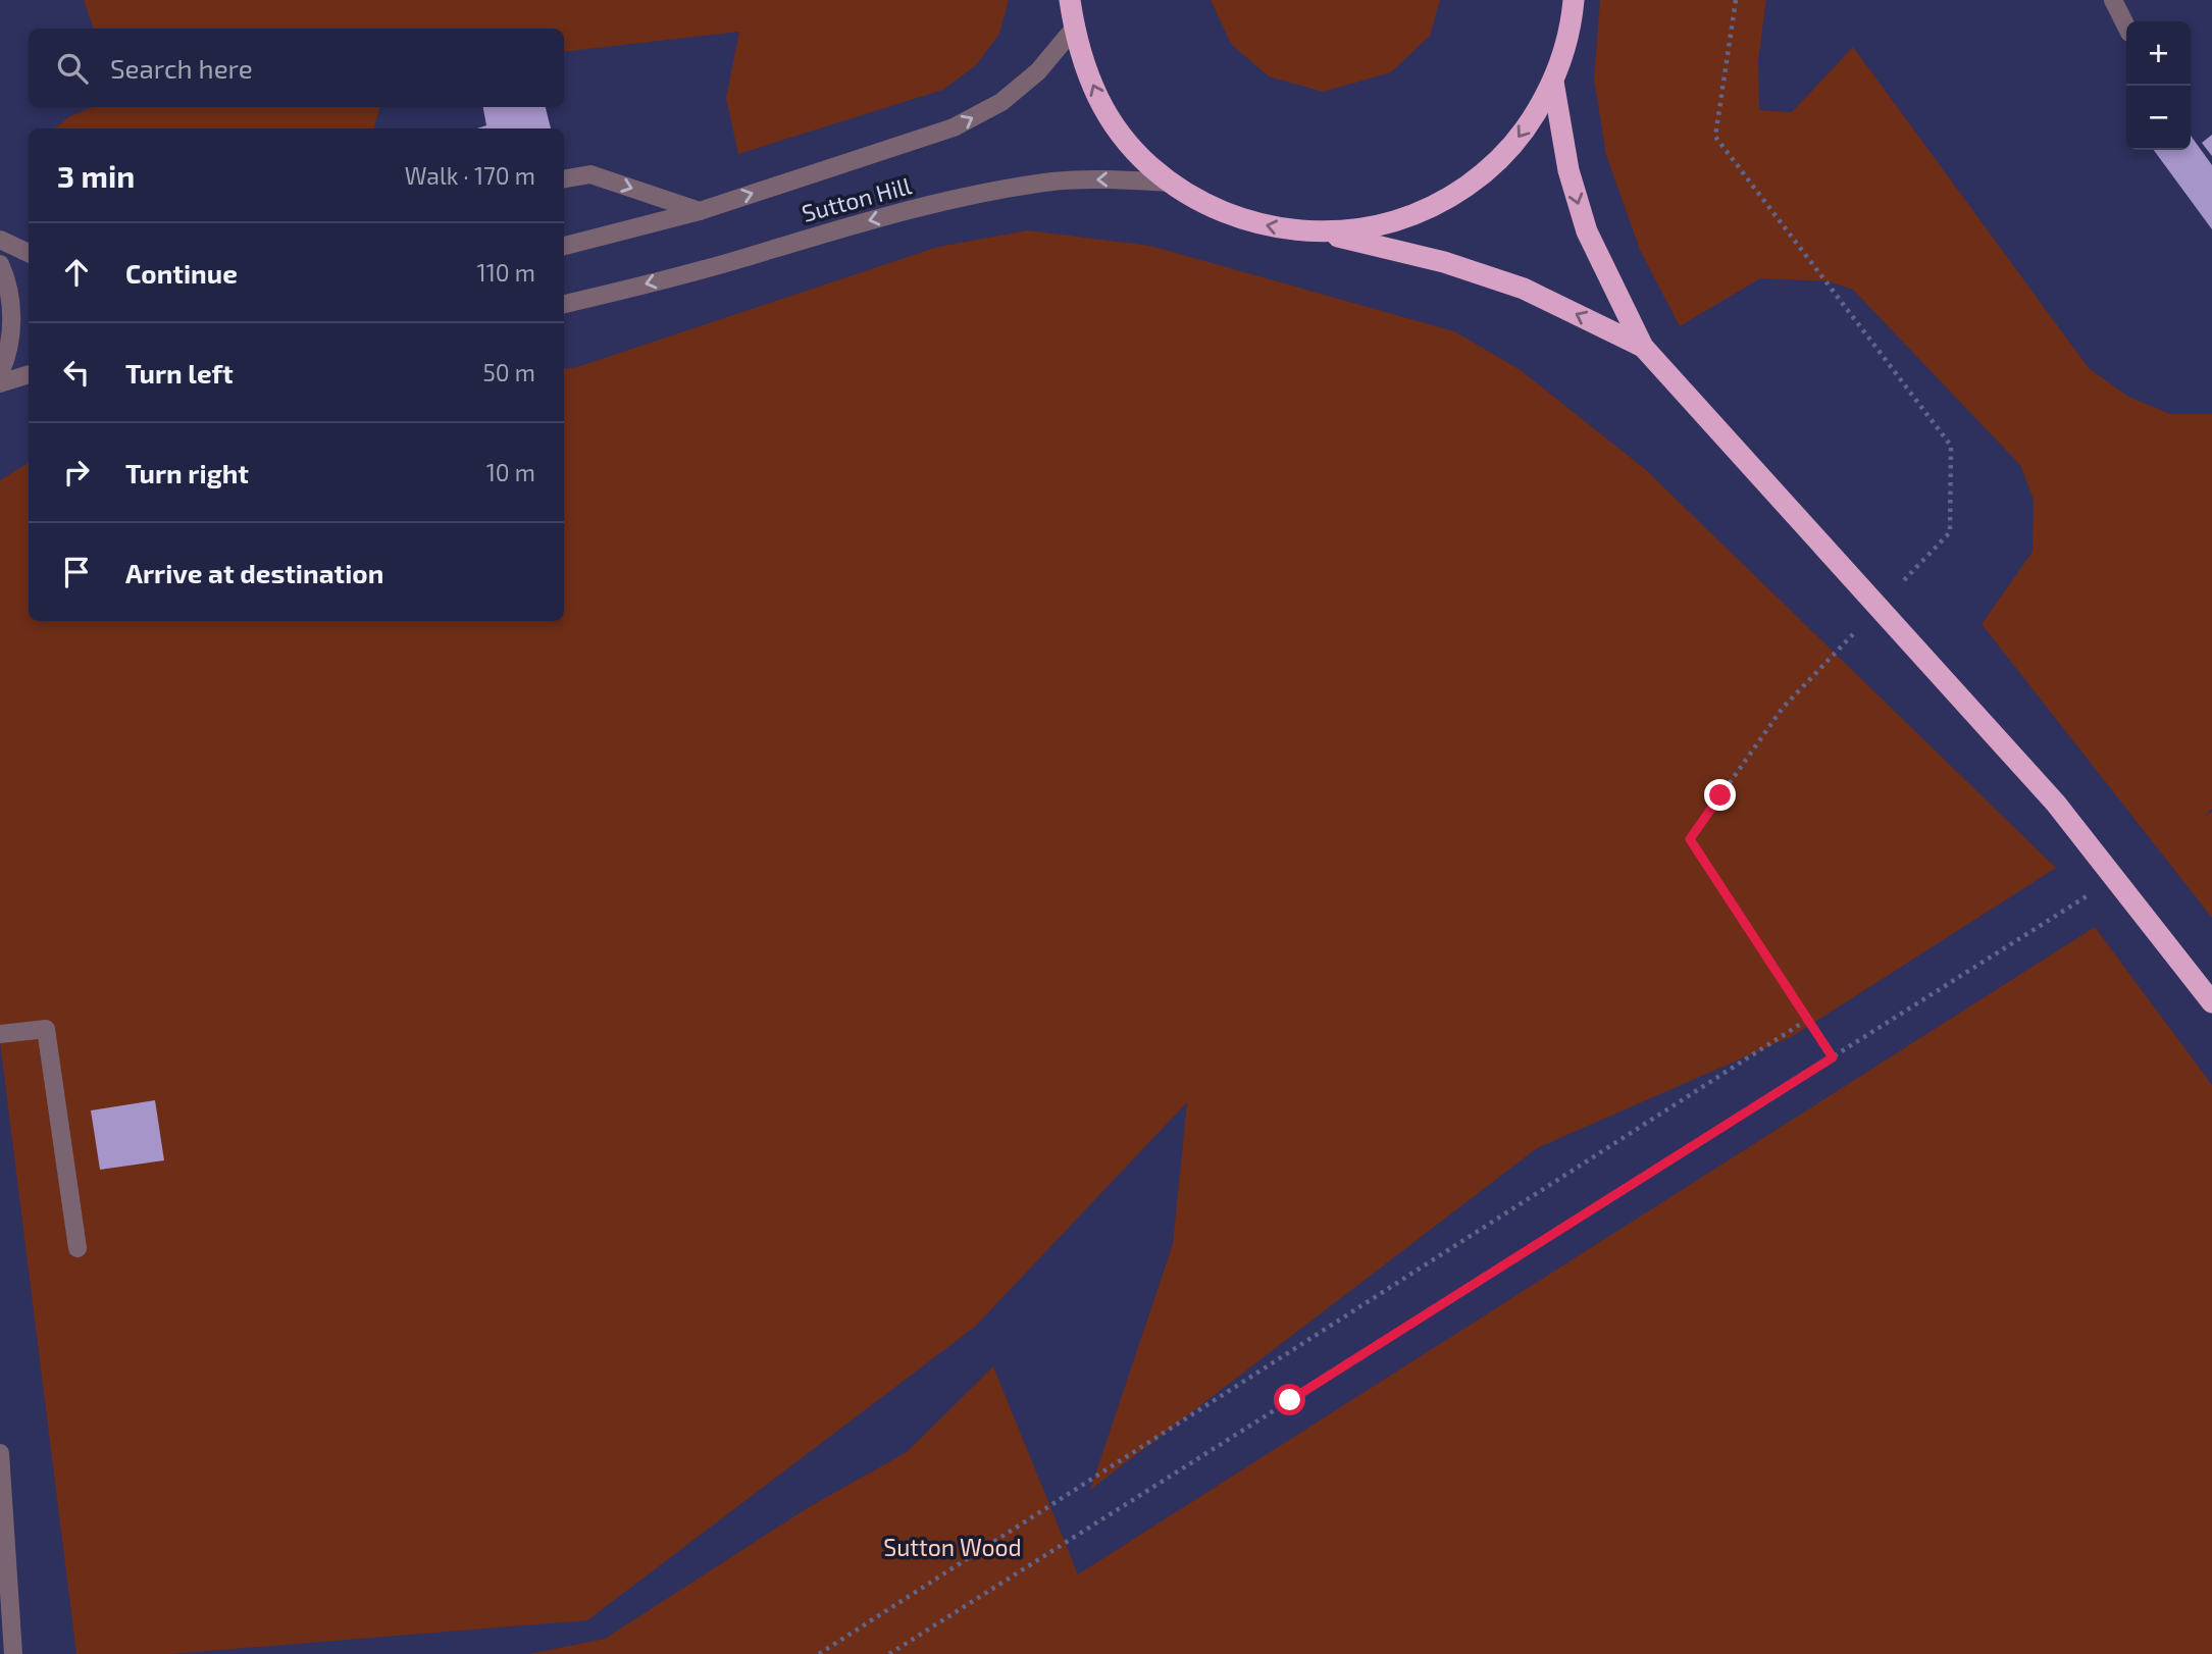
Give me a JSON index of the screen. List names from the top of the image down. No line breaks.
{"streets":{"street":["Sutton Hill"]},"parks":["Sutton Wood"],"page":{"map_buttons":["+","−"],"search":"Search here","heading":["3 min","Walk · 170 m"],"list":[["Continue","110 m"],["Turn left","50 m"],["Turn right","10 m"],"Arrive at destination"]}}
